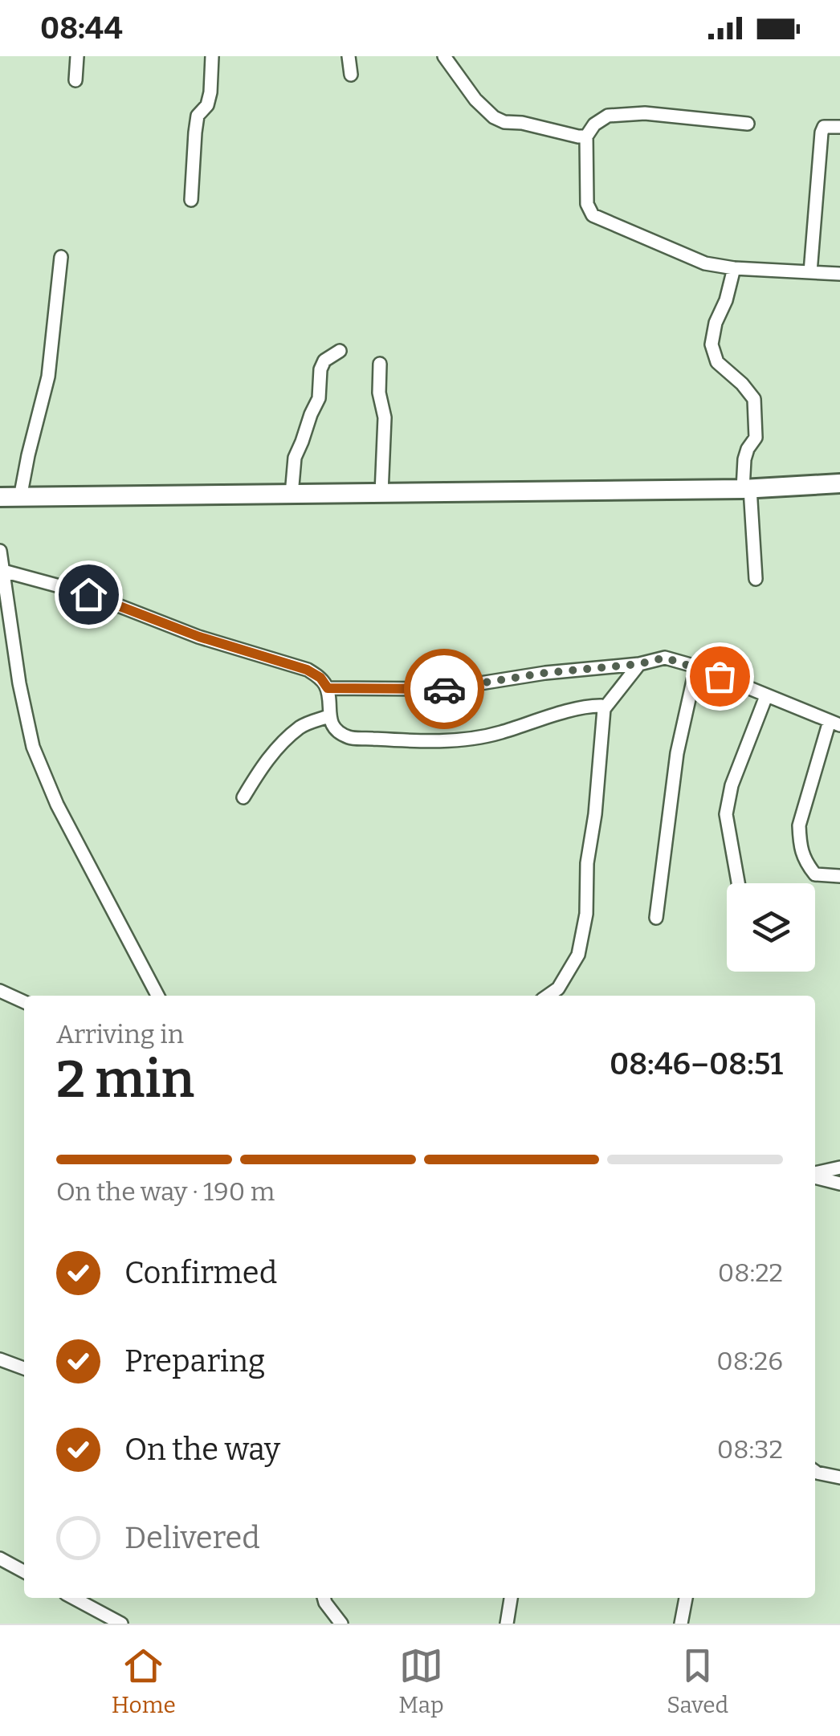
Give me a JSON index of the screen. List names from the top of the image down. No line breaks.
{"page":{"status":"08:44","heading":["2 min","Arriving in","08:46–08:51"],"bar":"On the way · 190 m","list":[["Confirmed","08:22"],["Preparing","08:26"],["On the way","08:32"],"Delivered"],"tabs":["Home","Map","Saved"]}}
